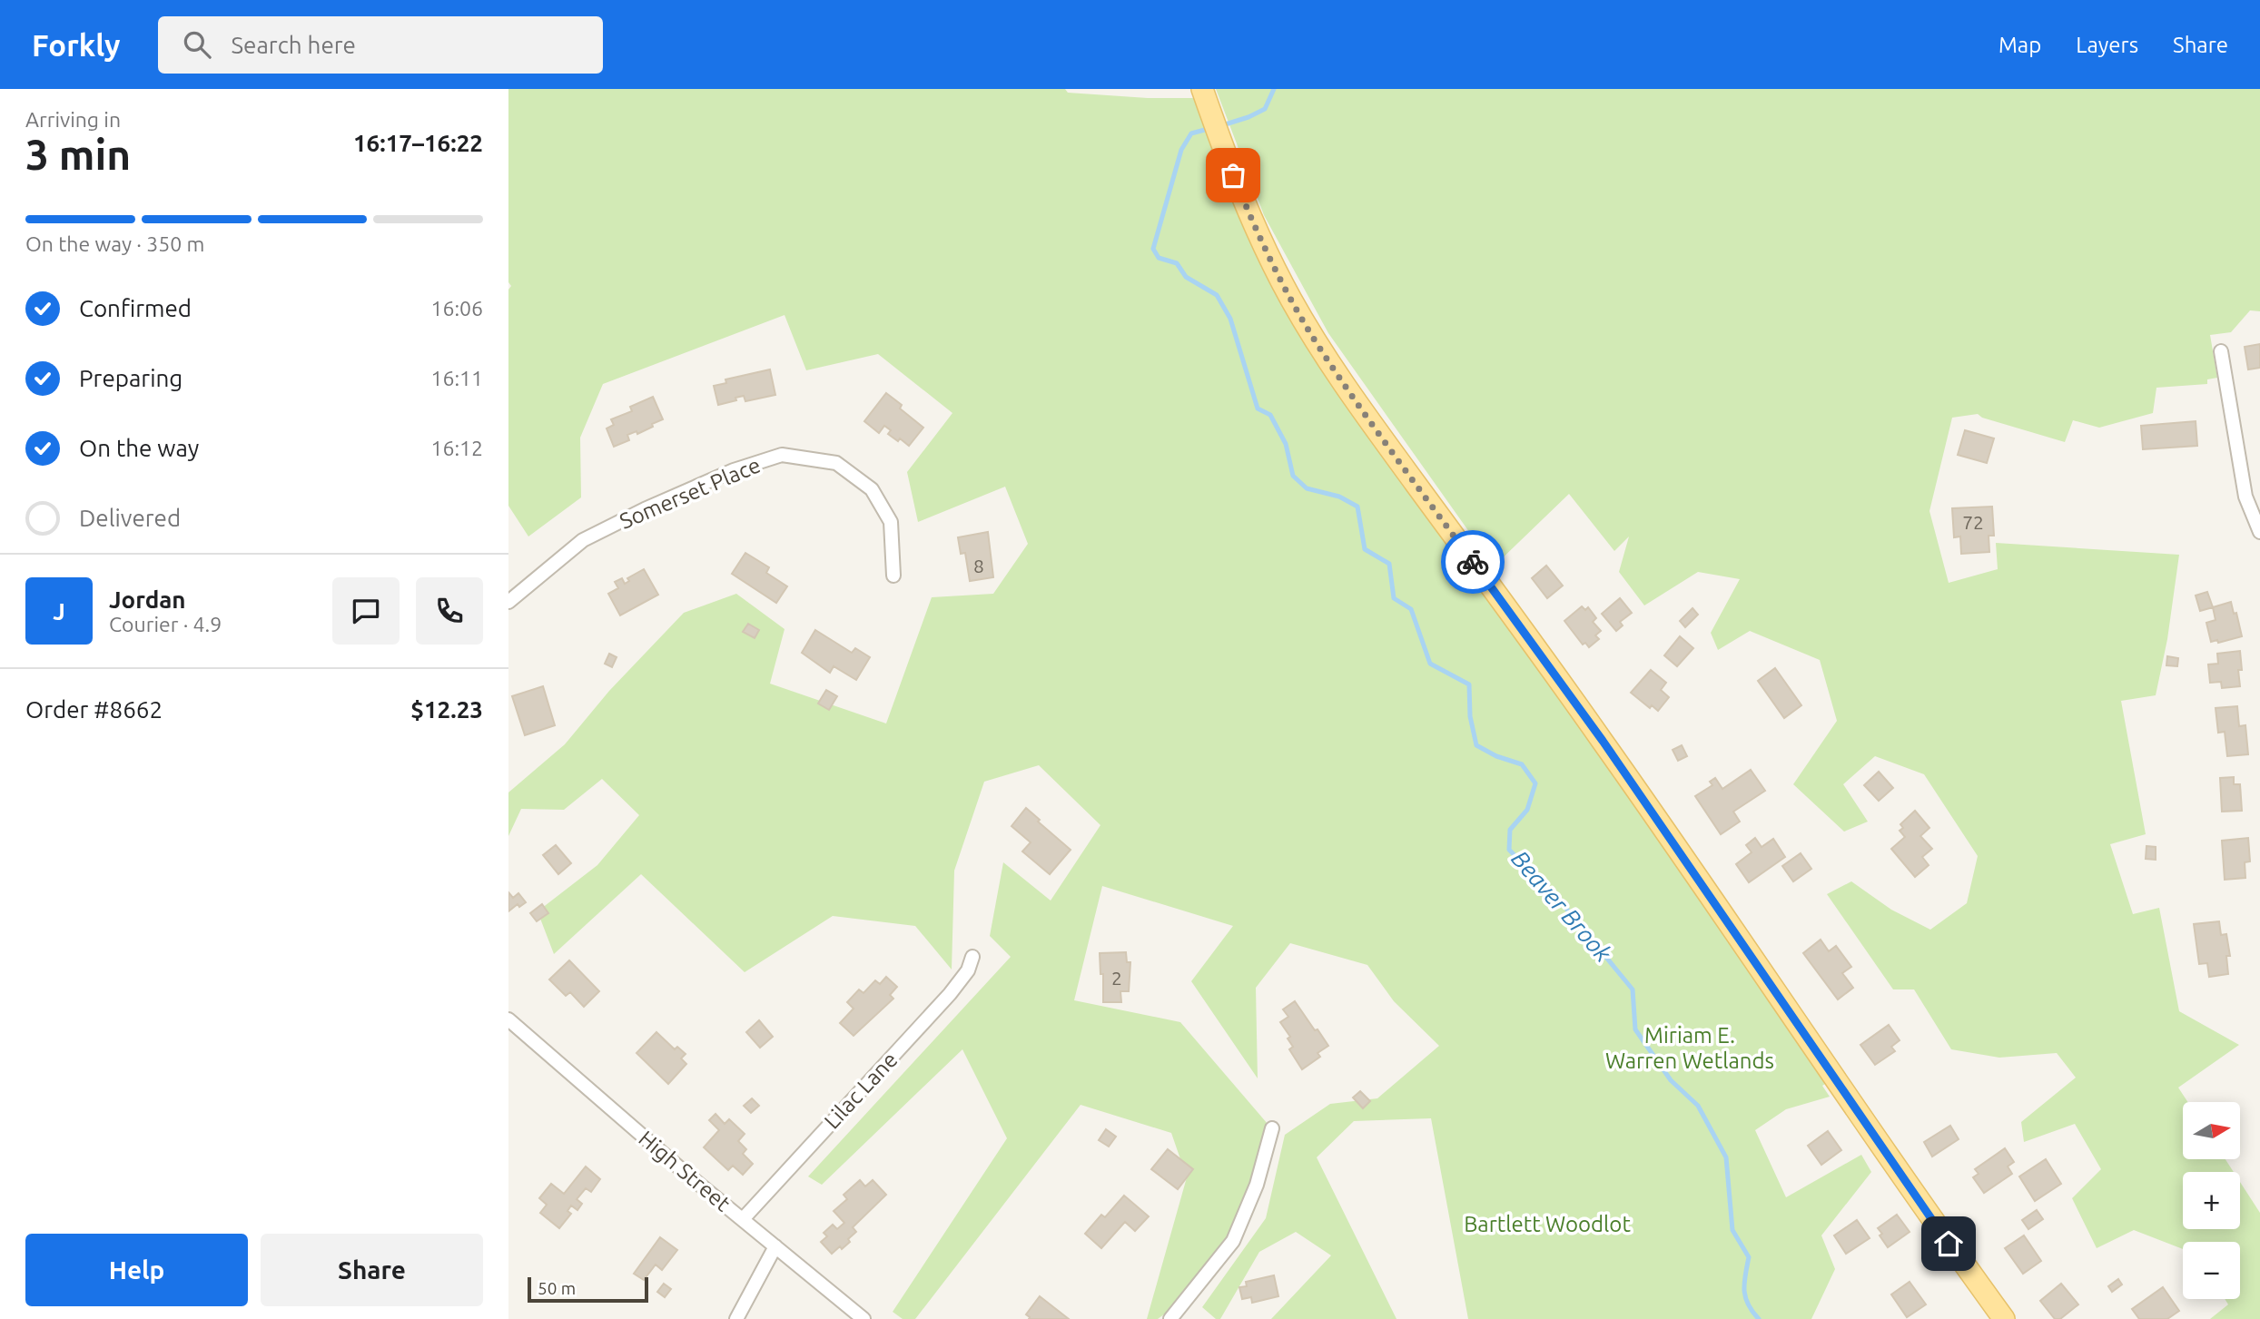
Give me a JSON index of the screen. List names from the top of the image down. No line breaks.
{"streets":{"street":["Somerset Place","Lilac Lane","High Street"]},"crossings":[["Lilac Lane","High Street"]],"water":["Beaver Brook"],"parks":["Miriam E. Warren Wetlands","Bartlett Woodlot"],"house_numbers":["72","8","2"],"scale_bar":"50 m","north":"right","page":{"header":"Forkly","search":"Search here","nav":["Map","Layers","Share"],"heading":["3 min","Arriving in","16:17–16:22"],"panel":["Jordan","Courier · 4.9","Order #8662","$12.23"],"bar":"On the way · 350 m","list":[["Confirmed","16:06"],["Preparing","16:11"],["On the way","16:12"],"Delivered"],"round":"J","map_buttons":["+","−"],"buttons":["Help","Share"],"scale":"50 m"}}
